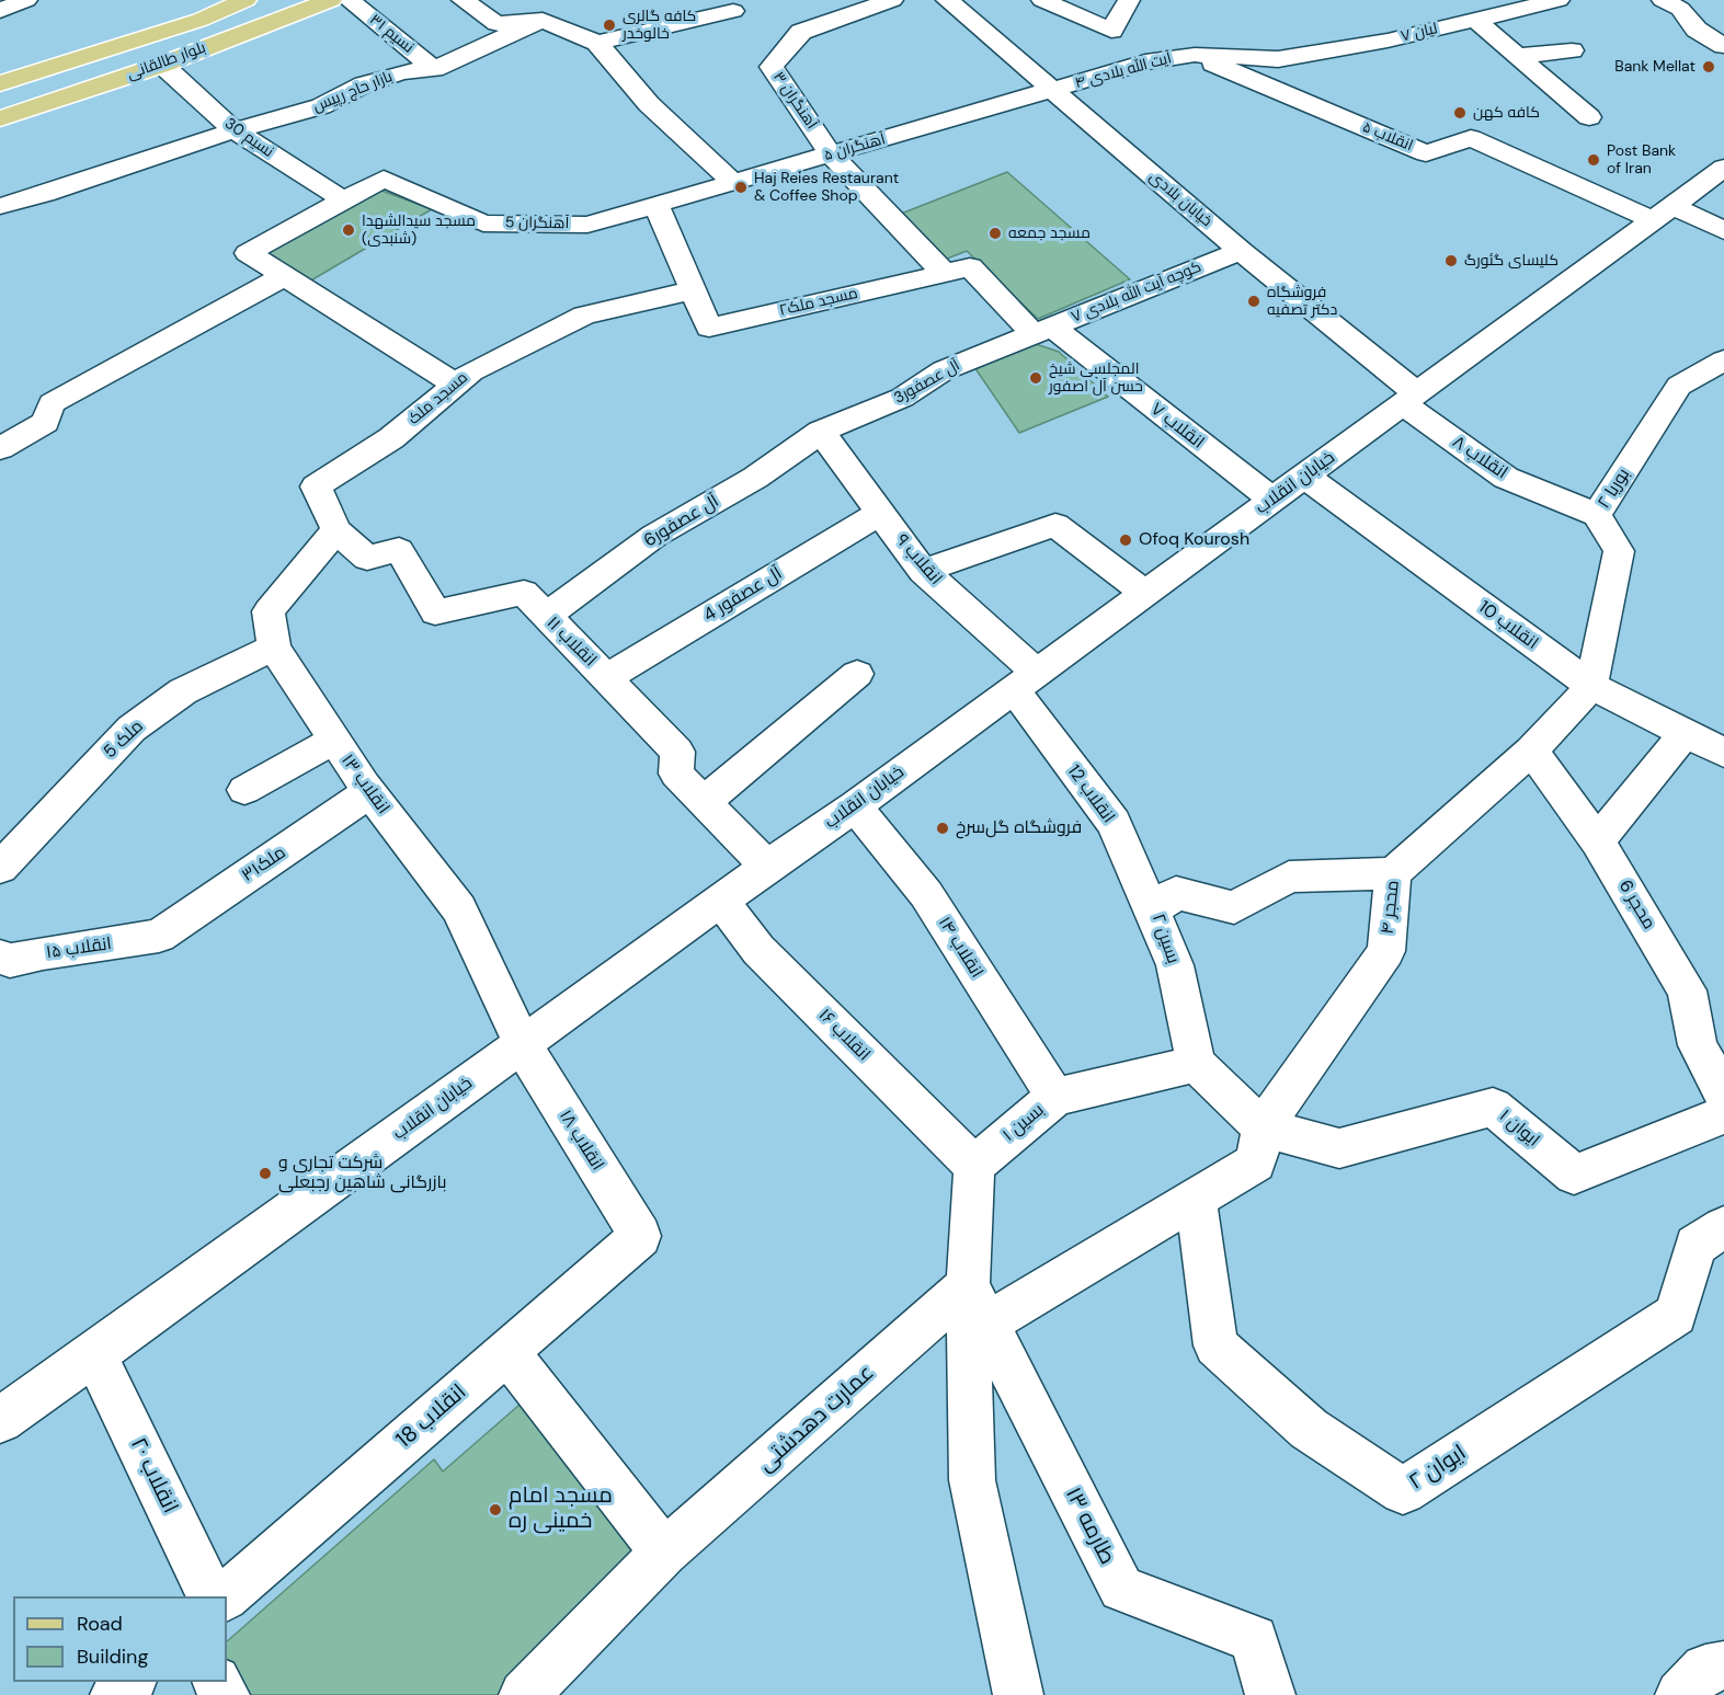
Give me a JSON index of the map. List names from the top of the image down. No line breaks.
{"streets":{"main road":["بلوار طالقانی"],"street":["لیان ۷","نسیم ۳۱","آیت الله بلادی ۴","بازار حاج رپیس","آهنگران ۳","انقلاب ۵","نسیم 30","آهنگران ۵","خیابان بلادی","آهنگران 5","کوچه آیت الله بلادی ۷","مسجد ملک۲","آل عصفور3","مسجد ملک","انقلاب ۷","انقلاب ۸","خیابان انقلاب","بوریا ۲","آل عصفور6","انقلاب ۹","آل عصفور 4","انقلاب 10","انقلاب ۱۱","ملک 5","انقلاب ۱۳","انقلاب 12","ملک۳۱","محجر 6","محجر ۴","بسین ۲","انقلاب ۱۴","انقلاب ۱۵","انقلاب ۱۶","بسین ۱","ایوان ۱","انقلاب ۱۸","انقلاب 18","عمارت دهدشتی","ایوان ۲","انقلاب ۲۰","طارمه ۱۳"]},"crossings":[["لیان ۷","آیت الله بلادی ۴"],["لیان ۷","انقلاب ۵"],["نسیم ۳۱","بازار حاج رپیس"],["بلوار طالقانی","نسیم 30"],["آیت الله بلادی ۴","انقلاب ۵"],["آیت الله بلادی ۴","آهنگران ۵"],["آیت الله بلادی ۴","خیابان بلادی"],["بازار حاج رپیس","نسیم 30"],["آهنگران ۳","آهنگران ۵"],["انقلاب ۵","خیابان انقلاب"],["نسیم 30","آهنگران 5"],["آهنگران ۵","خیابان بلادی"],["آهنگران ۵","آهنگران 5"],["آهنگران ۵","مسجد ملک۲"],["خیابان بلادی","کوچه آیت الله بلادی ۷"],["خیابان بلادی","انقلاب ۸"],["خیابان بلادی","خیابان انقلاب"],["آهنگران 5","مسجد ملک۲"],["کوچه آیت الله بلادی ۷","مسجد ملک۲"],["کوچه آیت الله بلادی ۷","آل عصفور3"],["کوچه آیت الله بلادی ۷","انقلاب ۷"],["مسجد ملک۲","آل عصفور3"],["مسجد ملک۲","مسجد ملک"],["مسجد ملک۲","انقلاب ۷"],["آل عصفور3","انقلاب ۷"],["آل عصفور3","آل عصفور6"],["آل عصفور3","انقلاب ۹"],["مسجد ملک","انقلاب ۱۱"],["مسجد ملک","انقلاب ۱۳"],["انقلاب ۷","خیابان انقلاب"],["انقلاب ۸","خیابان انقلاب"],["انقلاب ۸","بوریا ۲"],["خیابان انقلاب","انقلاب ۹"],["خیابان انقلاب","انقلاب 10"],["خیابان انقلاب","انقلاب ۱۱"],["خیابان انقلاب","انقلاب ۱۳"],["خیابان انقلاب","انقلاب 12"],["خیابان انقلاب","انقلاب ۱۴"],["خیابان انقلاب","انقلاب ۱۶"],["خیابان انقلاب","انقلاب ۱۸"],["خیابان انقلاب","انقلاب ۲۰"],["بوریا ۲","انقلاب 10"],["بوریا ۲","محجر ۴"],["آل عصفور6","انقلاب ۹"],["آل عصفور6","انقلاب ۱۱"],["انقلاب ۹","آل عصفور 4"],["انقلاب ۹","انقلاب 12"],["آل عصفور 4","انقلاب ۱۱"],["انقلاب 10","محجر ۴"],["انقلاب ۱۱","انقلاب ۱۳"],["ملک 5","انقلاب ۱۳"],["انقلاب ۱۳","ملک۳۱"],["انقلاب ۱۳","انقلاب ۱۸"],["انقلاب 12","بسین ۲"],["ملک۳۱","انقلاب ۱۵"],["محجر 6","محجر ۴"],["محجر ۴","بسین ۲"],["محجر ۴","ایوان ۱"],["محجر ۴","عمارت دهدشتی"],["بسین ۲","بسین ۱"],["انقلاب ۱۴","بسین ۱"],["انقلاب ۱۶","بسین ۱"],["ایوان ۱","عمارت دهدشتی"],["انقلاب ۱۸","انقلاب 18"],["عمارت دهدشتی","ایوان ۲"],["عمارت دهدشتی","طارمه ۱۳"]],"places":["کافه گالری خالوخدر","Bank Mellat","کافه کهن","Post Bank of Iran","Haj Reies Restaurant & Coffee Shop","مسجد سیدالشهدا (شنبدی)","مسجد جمعه","کلیسای گئورگ","فروشگاه دکتر تصفیه","المجلسی شیخ حسن آل اصفور","Ofoq Kourosh","فروشگاه گل‌سرخ","شرکت تجاری و بازرگانی شاهین رجبعلی","مسجد امام خمینی ره"],"legend":["Road","Building"]}
